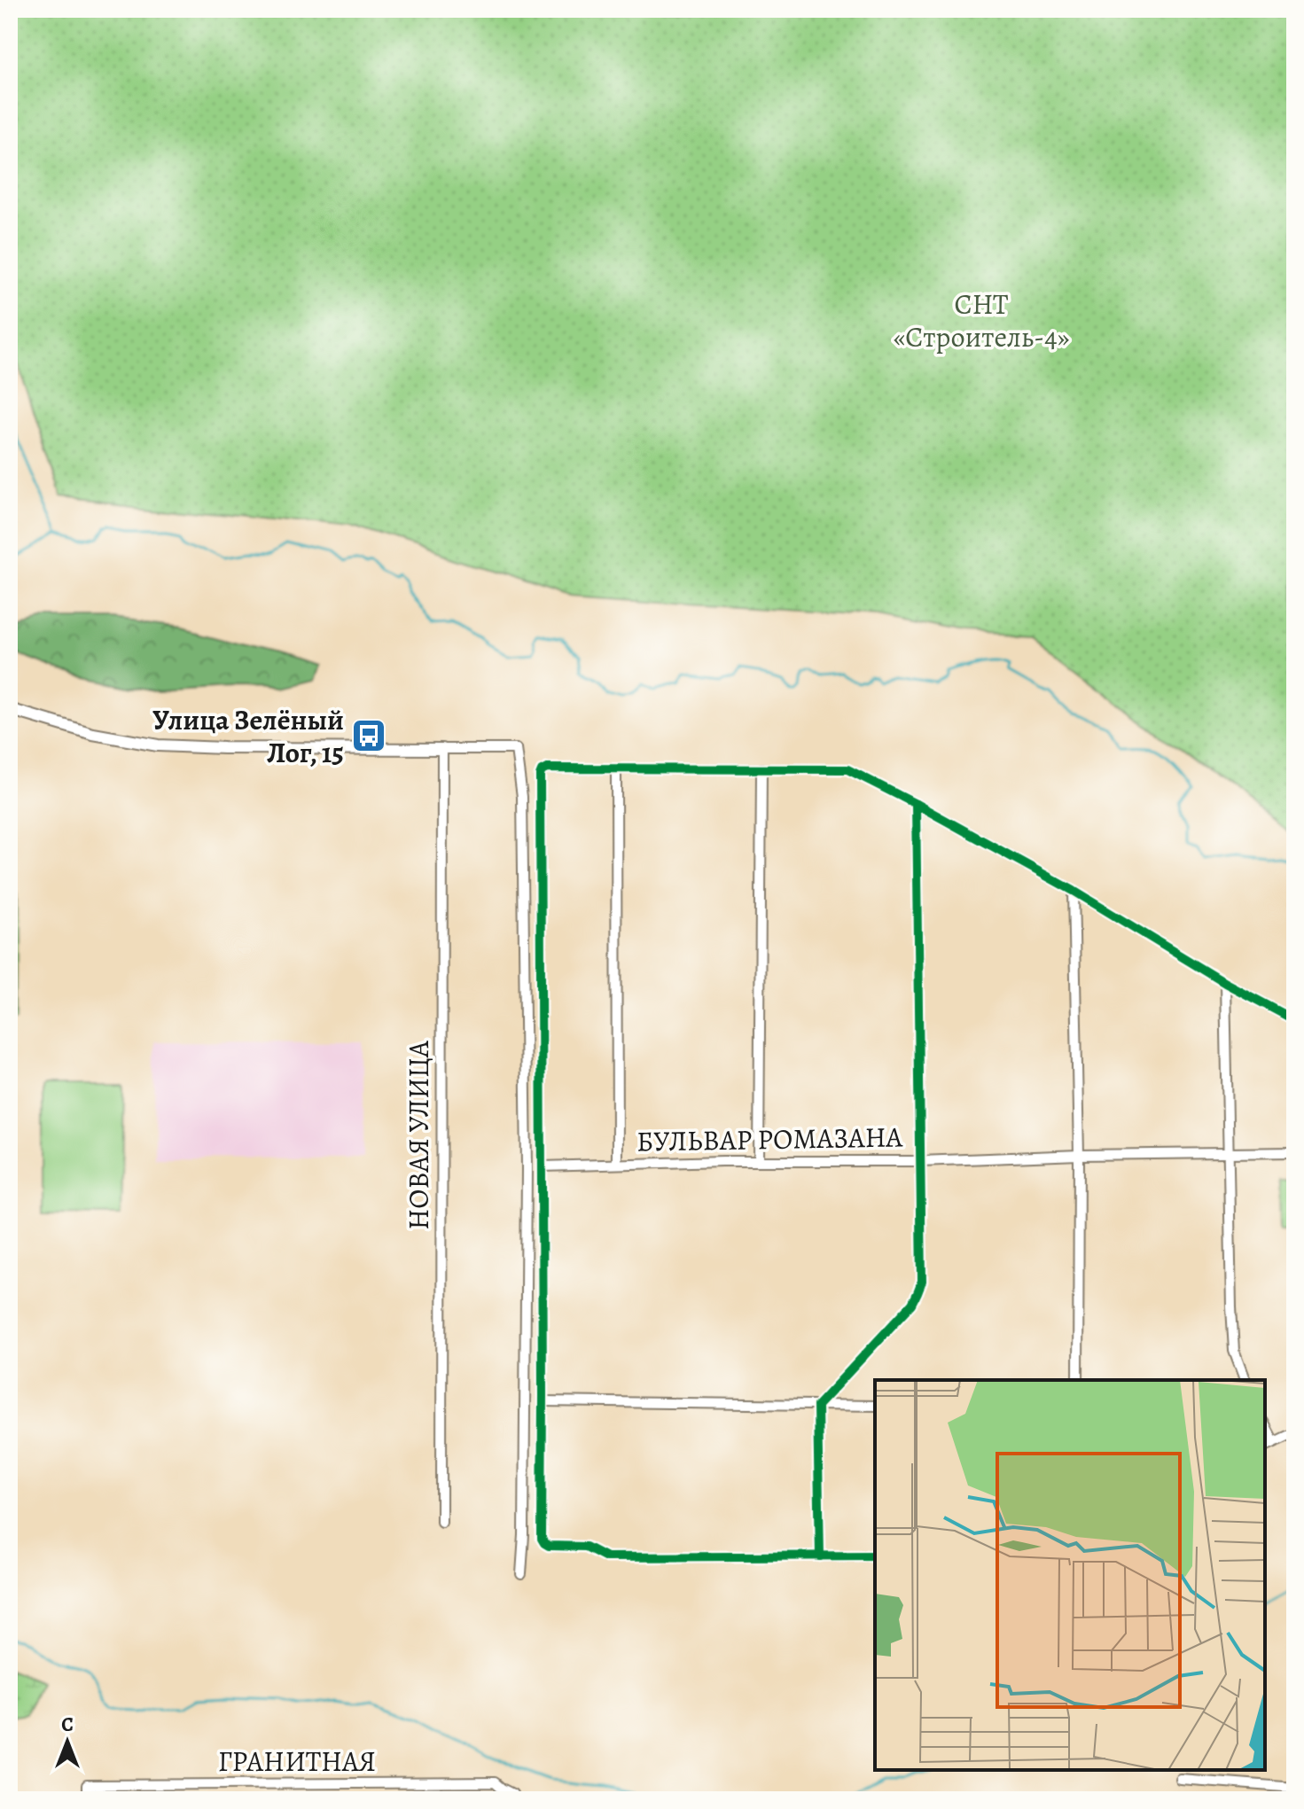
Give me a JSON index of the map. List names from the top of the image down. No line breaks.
{"streets":{"street":["НОВАЯ УЛИЦА","БУЛЬВАР РОМАЗАНА","ГРАНИТНАЯ"]},"parks":["СНТ «Строитель-4»"],"places":{"bus stop":["Улица Зелёный Лог, 15"]},"north":"top"}
